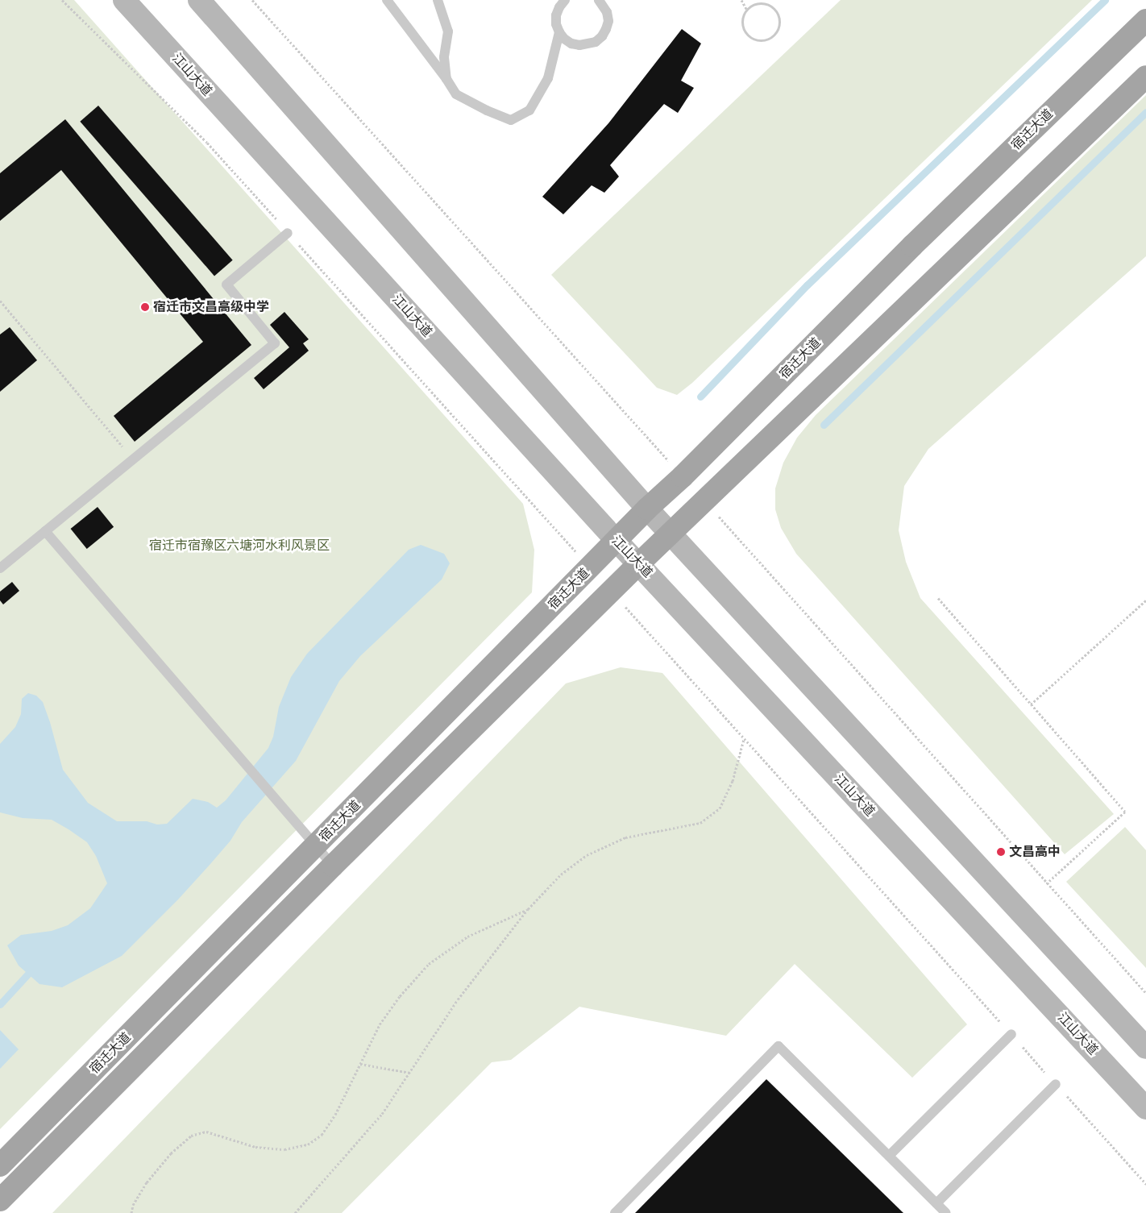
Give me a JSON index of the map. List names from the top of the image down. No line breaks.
{"streets":{"main road":["江山大道","宿迁大道"]},"crossings":[["江山大道","宿迁大道"]],"parks":["宿迁市宿豫区六塘河水利风景区"],"places":["宿迁市文昌高级中学","文昌高中"]}
